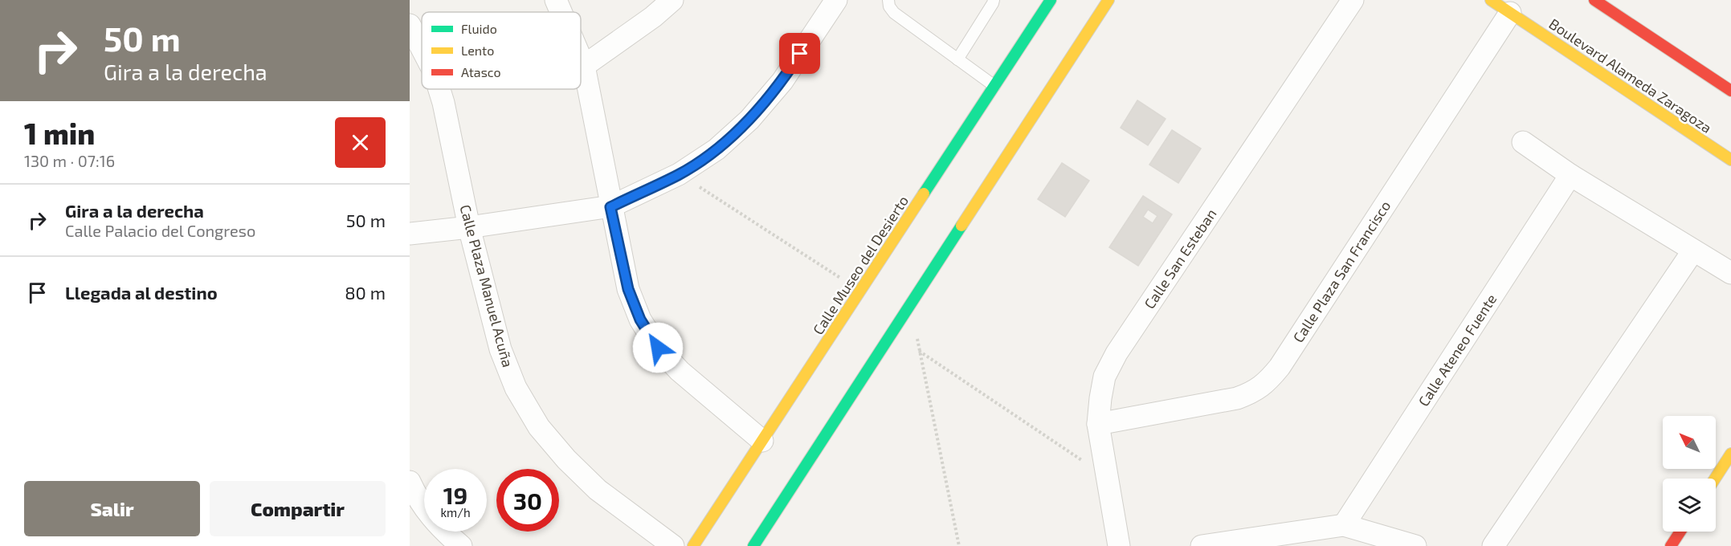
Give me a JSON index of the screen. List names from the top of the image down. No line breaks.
{"streets":{"street":["Boulevard Alameda Zaragoza","Calle San Esteban","Calle Museo del Desierto","Calle Plaza San Francisco","Calle Plaza Manuel Acuña","Calle Ateneo Fuente"]},"crossings":[["Boulevard Alameda Zaragoza","Calle Plaza San Francisco"],["Calle San Esteban","Calle Plaza San Francisco"]],"legend":["Fluido","Lento","Atasco"],"north":"top left","page":{"turn":["50 m","Gira a la derecha"],"heading":["1 min","130 m · 07:16"],"list":[{"name":"Gira a la derecha","note":"Calle Palacio del Congreso","value":"50 m"},{"name":"Llegada al destino","value":"80 m"}],"speed":"19 km/h","limit":"30","buttons":["Salir","Compartir"]}}
